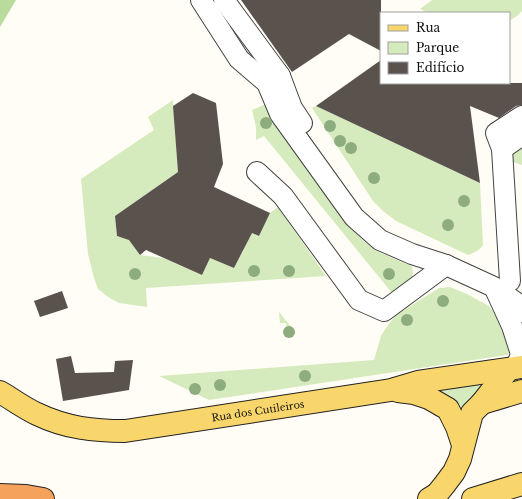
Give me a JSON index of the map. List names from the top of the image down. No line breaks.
{"streets":{"main road":["Rua dos Cutileiros"]},"legend":["Rua","Parque","Edifício"]}
